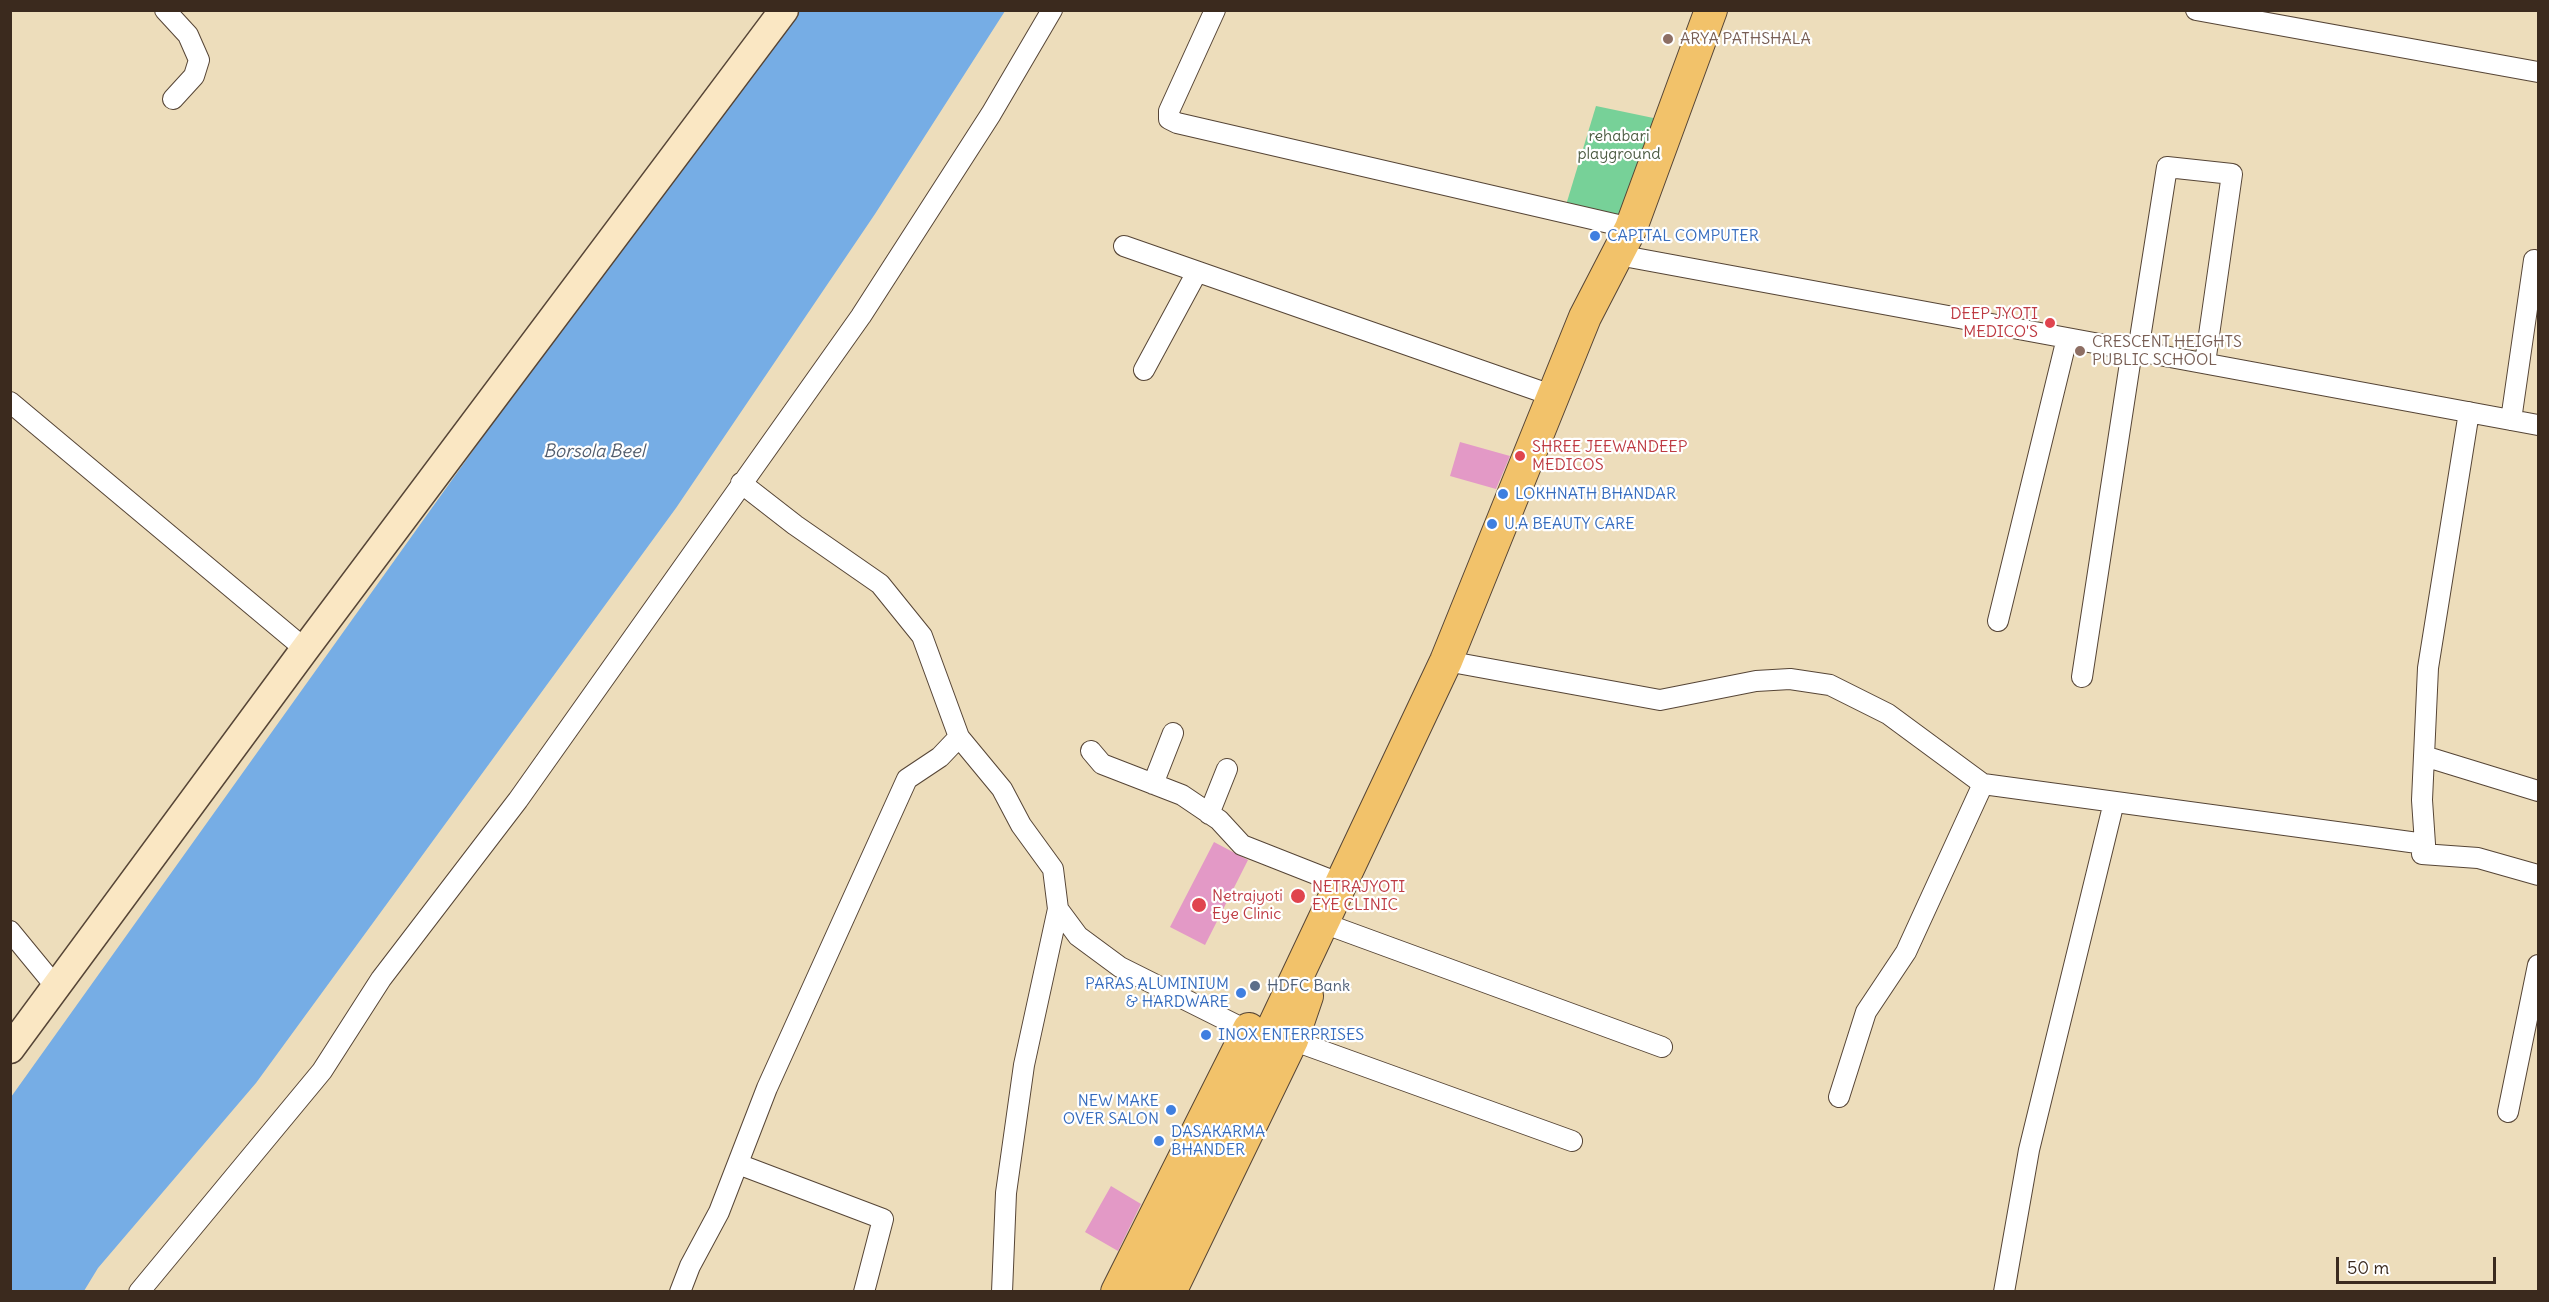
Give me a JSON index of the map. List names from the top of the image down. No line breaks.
{"water":["Borsola Beel"],"parks":["rehabari playground"],"places":["ARYA PATHSHALA","CAPITAL COMPUTER","DEEP JYOTI MEDICO'S","CRESCENT HEIGHTS PUBLIC SCHOOL","SHREE JEEWANDEEP MEDICOS","LOKHNATH BHANDAR","U.A BEAUTY CARE","NETRAJYOTI EYE CLINIC","Netrajyoti Eye Clinic","HDFC Bank","PARAS ALUMINIUM & HARDWARE","INOX ENTERPRISES","NEW MAKE OVER SALON","DASAKARMA BHANDER"],"scale_bar":"50 m"}
